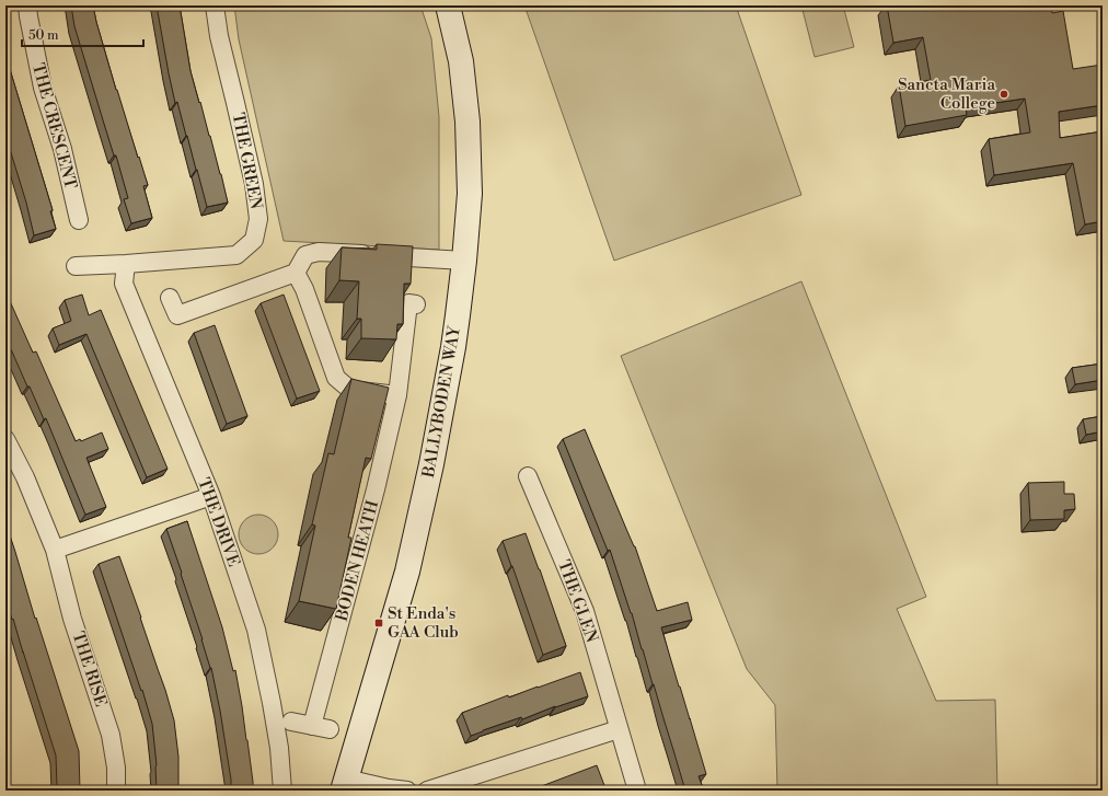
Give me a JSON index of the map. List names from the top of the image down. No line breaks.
{"streets":{"main road":["BALLYBODEN WAY"],"street":["THE CRESCENT","THE GREEN","THE DRIVE","BODEN HEATH","THE GLEN","THE RISE"]},"crossings":[["THE GREEN","THE DRIVE"]],"places":{"other":["Sancta Maria College"],"transit":["St Enda's GAA Club"]},"scale_bar":"50 m"}
